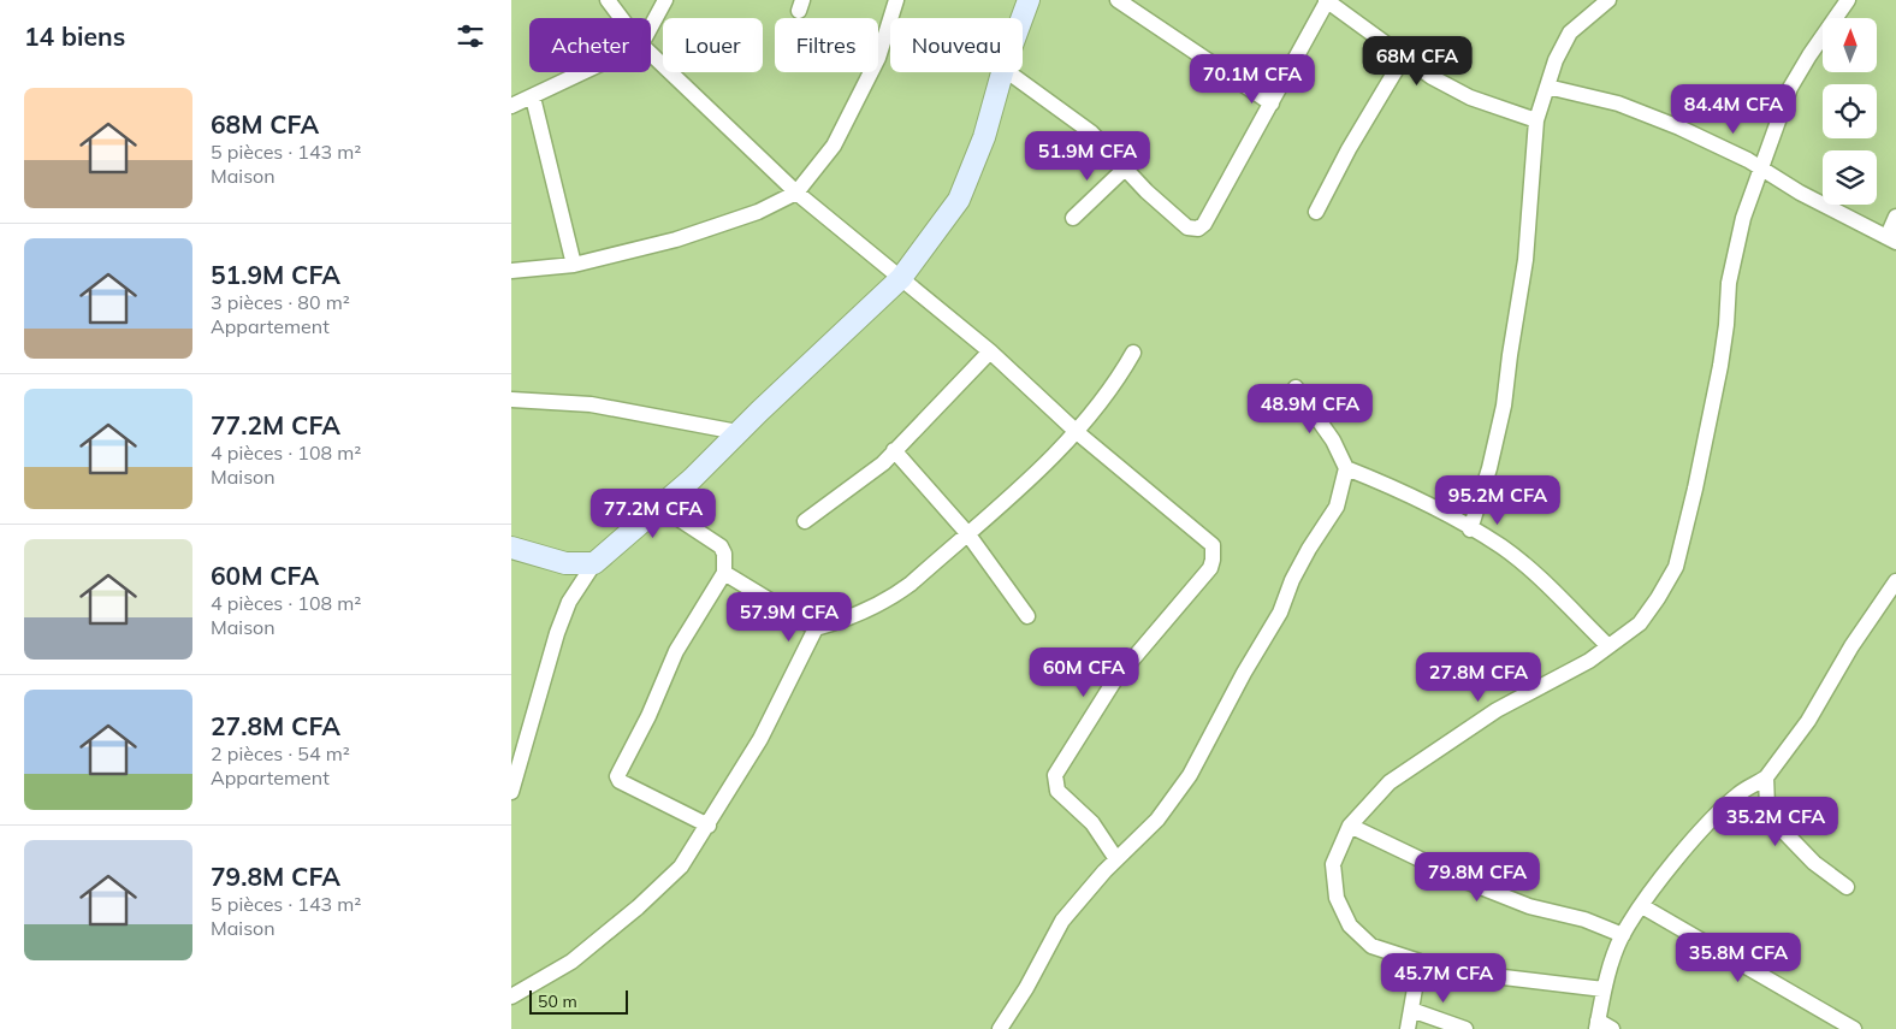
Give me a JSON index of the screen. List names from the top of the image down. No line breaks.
{"scale_bar":"50 m","north":"top","page":{"heading":"14 biens","chip":["Acheter","Louer","Filtres","Nouveau"],"price":["68M CFA","70.1M CFA","84.4M CFA","51.9M CFA","48.9M CFA","95.2M CFA","77.2M CFA","57.9M CFA","60M CFA","27.8M CFA","35.2M CFA","79.8M CFA","35.8M CFA","45.7M CFA"],"list":[{"name":"68M CFA","note":"5 pièces · 143 m² · Maison"},{"name":"51.9M CFA","note":"3 pièces · 80 m² · Appartement"},{"name":"77.2M CFA","note":"4 pièces · 108 m² · Maison"},{"name":"60M CFA","note":"4 pièces · 108 m² · Maison"},{"name":"27.8M CFA","note":"2 pièces · 54 m² · Appartement"},{"name":"79.8M CFA","note":"5 pièces · 143 m² · Maison"}],"scale":"50 m"}}
